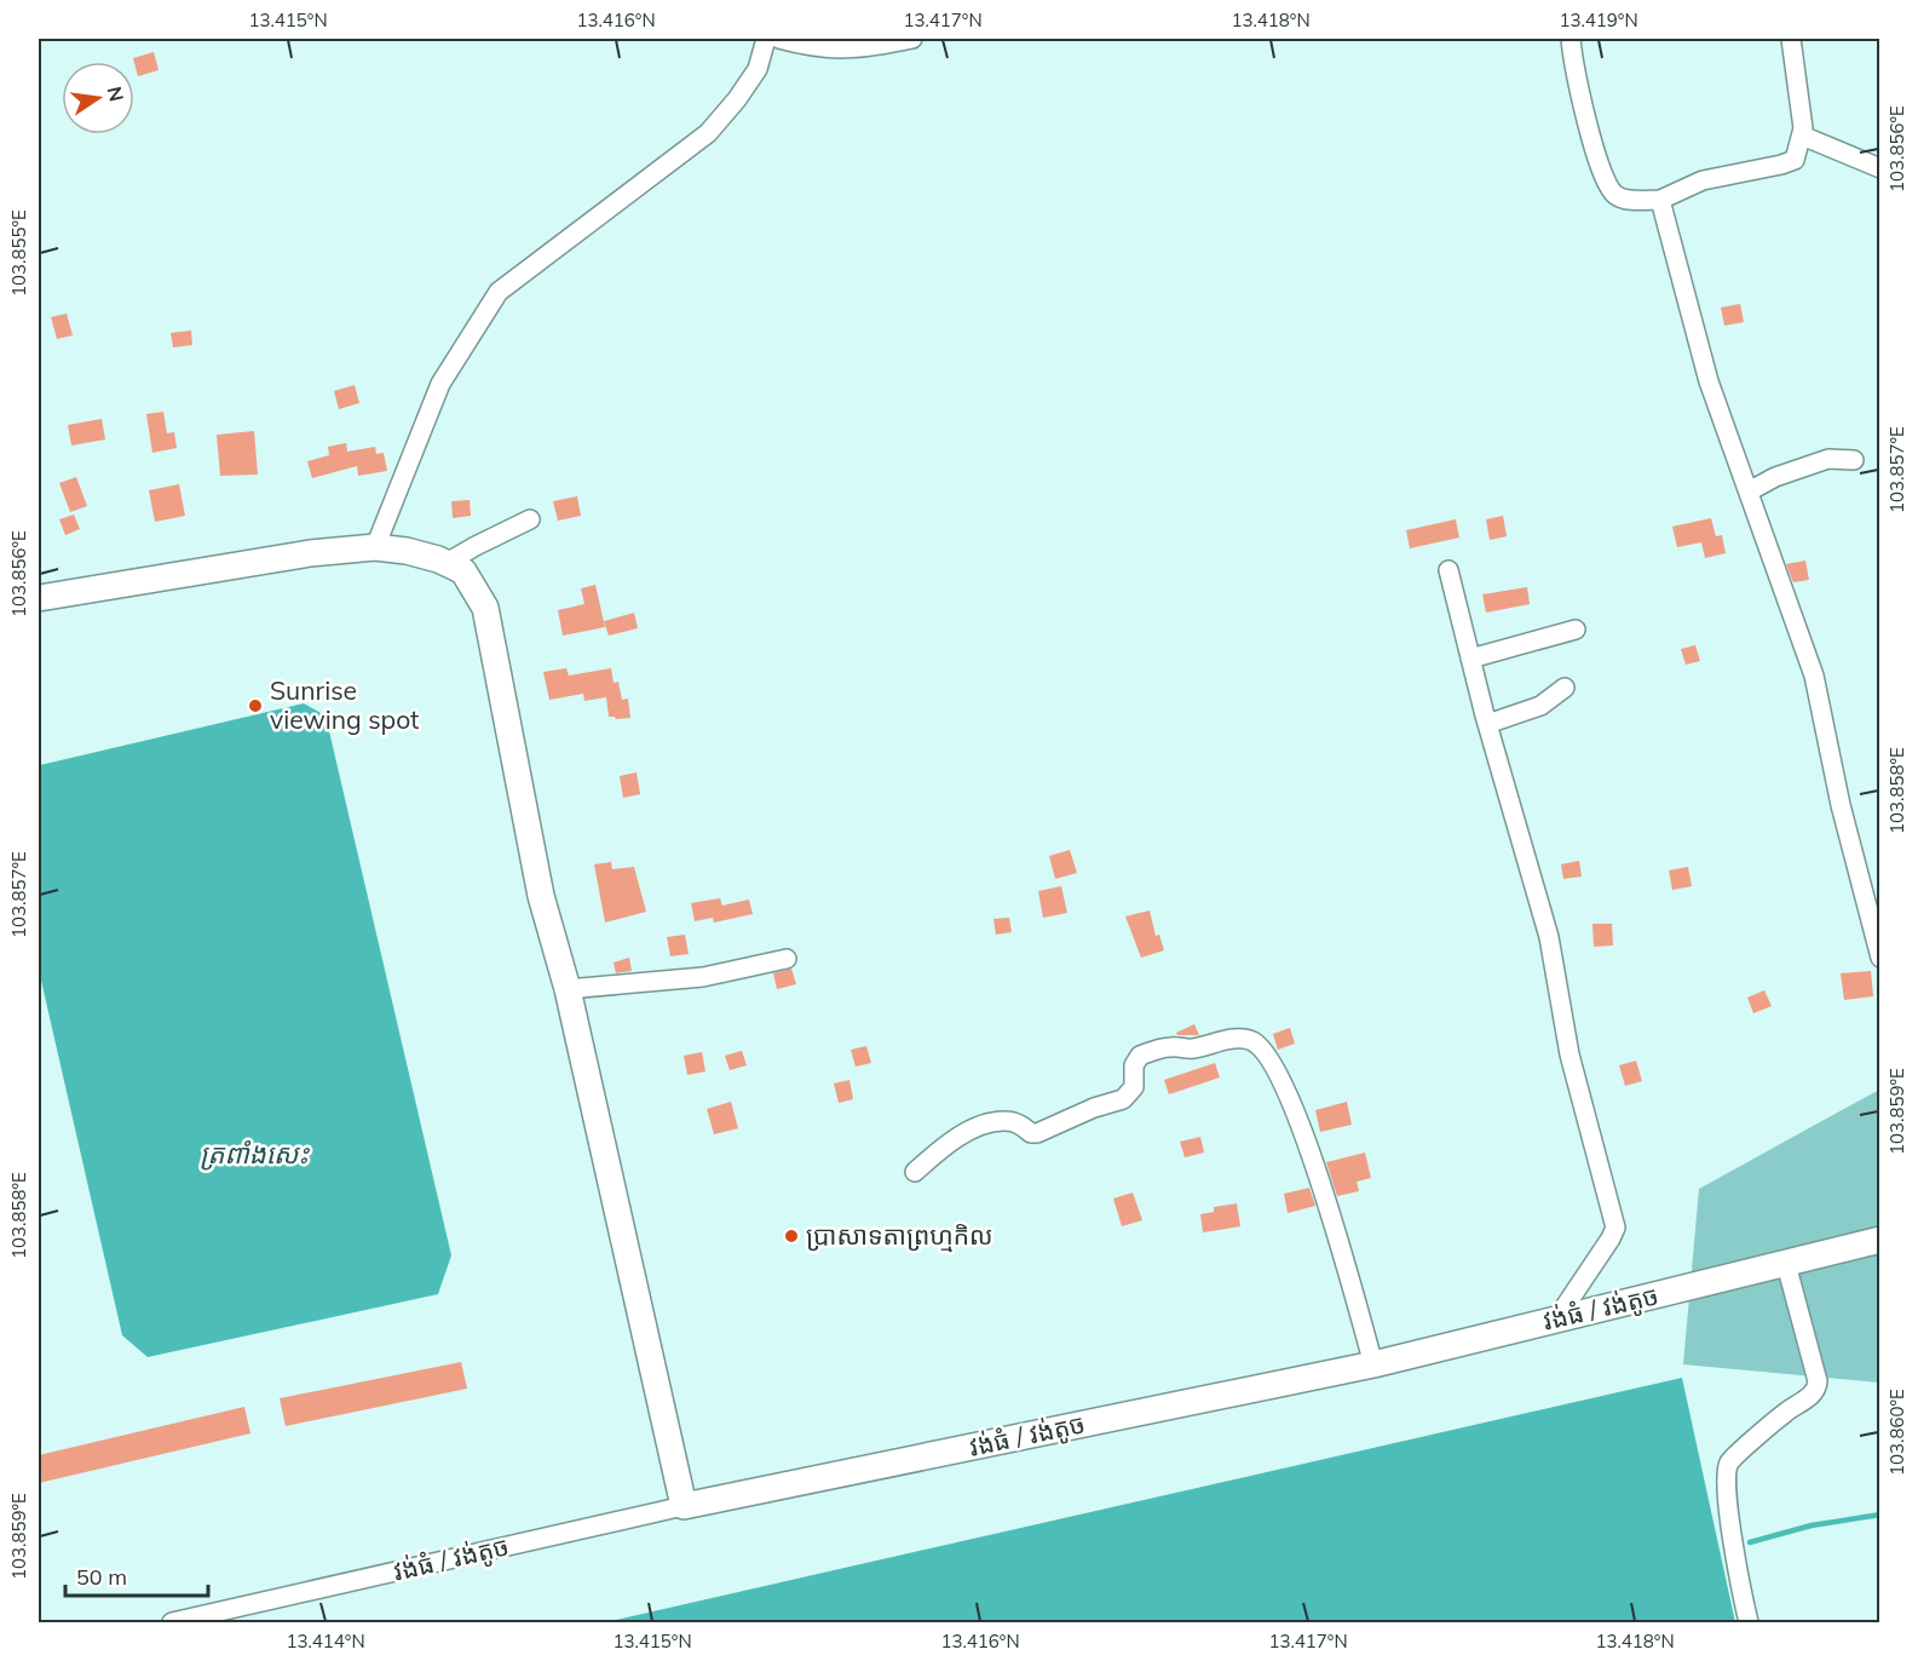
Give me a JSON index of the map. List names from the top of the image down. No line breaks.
{"streets":{"main road":["វង់ធំ / វង់តូច"]},"water":["ត្រពាំងសេះ"],"places":["Sunrise viewing spot","ប្រាសាទតាព្រហ្មកិល"],"scale_bar":"50 m","north":"right","coordinates":["13.415°N","13.416°N","13.417°N","13.418°N","13.419°N","103.856°E","103.855°E","103.857°E","103.858°E","103.859°E","103.860°E","13.414°N"]}
